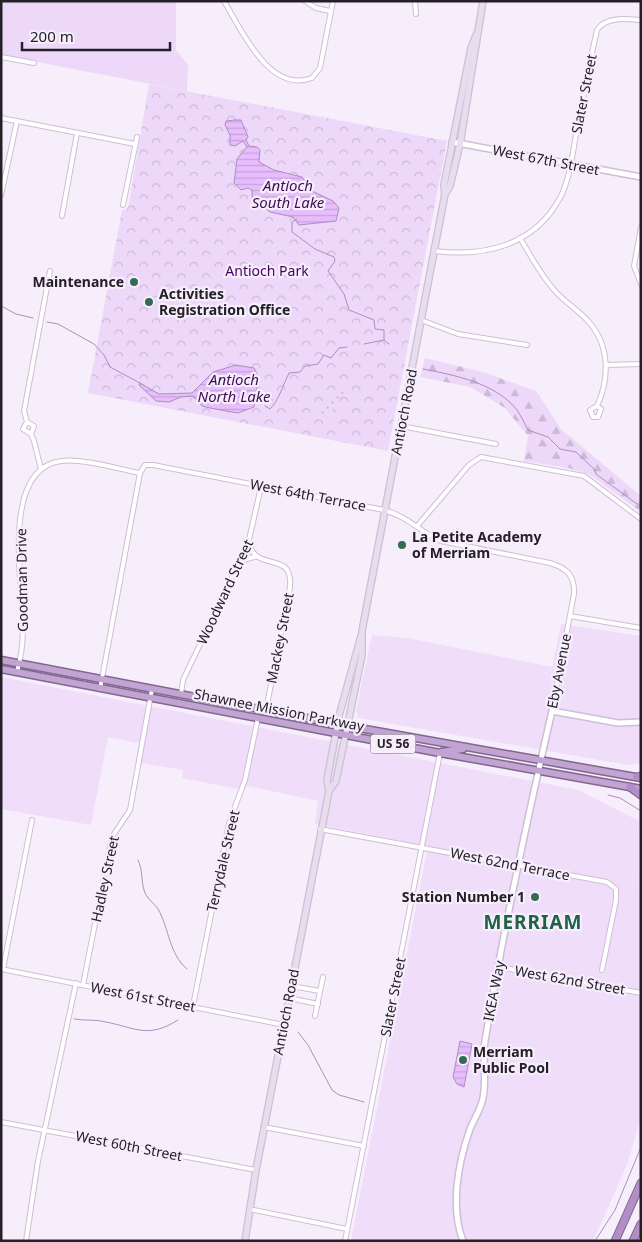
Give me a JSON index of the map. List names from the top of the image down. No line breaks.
{"streets":{"highway":["Shawnee Mission Parkway","US 56"],"main road":["Antioch Road"],"street":["Slater Street","West 67th Street","West 64th Terrace","Goodman Drive","Woodward Street","Mackey Street","Eby Avenue","Terrydale Street","West 62nd Terrace","Hadley Street","West 62nd Street","IKEA Way","West 61st Street","West 60th Street"]},"crossings":[["Slater Street","West 67th Street"],["Slater Street","Antioch Road"],["Slater Street","Shawnee Mission Parkway"],["Slater Street","West 62nd Terrace"],["West 67th Street","Antioch Road"],["Antioch Road","West 64th Terrace"],["Antioch Road","Shawnee Mission Parkway"],["Antioch Road","West 62nd Terrace"],["Antioch Road","West 61st Street"],["Antioch Road","West 60th Street"],["West 64th Terrace","Goodman Drive"],["West 64th Terrace","Woodward Street"],["West 64th Terrace","Eby Avenue"],["Goodman Drive","Shawnee Mission Parkway"],["Woodward Street","Shawnee Mission Parkway"],["Mackey Street","Shawnee Mission Parkway"],["Eby Avenue","Shawnee Mission Parkway"],["Eby Avenue","IKEA Way"],["Shawnee Mission Parkway","Terrydale Street"],["Shawnee Mission Parkway","Hadley Street"],["Shawnee Mission Parkway","IKEA Way"],["Terrydale Street","West 61st Street"],["West 62nd Terrace","IKEA Way"],["Hadley Street","West 61st Street"],["West 62nd Street","IKEA Way"]],"districts":["MERRIAM"],"water":["Antioch South Lake","Antioch North Lake"],"parks":["Antioch Park"],"places":["Maintenance","Activities Registration Office","La Petite Academy of Merriam","Station Number 1","Merriam Public Pool"],"scale_bar":"200 m"}
